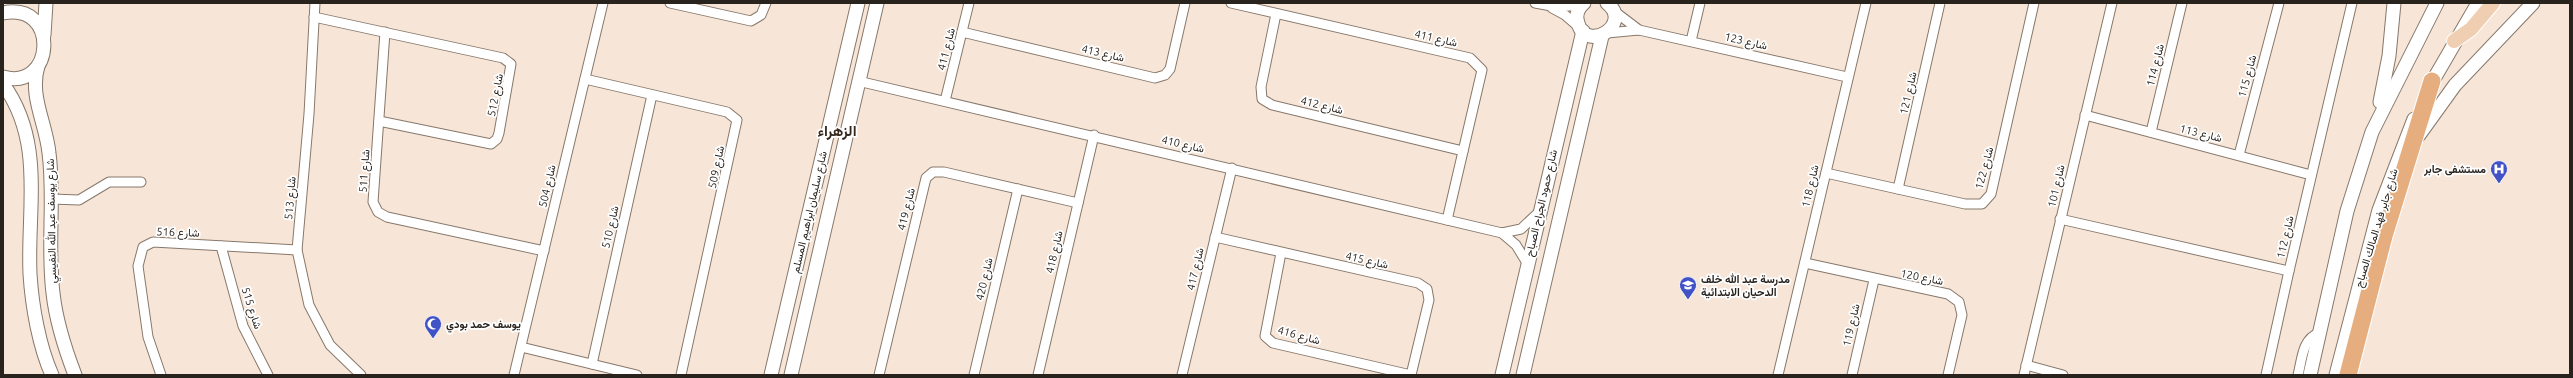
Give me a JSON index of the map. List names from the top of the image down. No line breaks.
{"streets":{"street":["شارع 411","شارع 123","شارع 413","شارع 114","شارع 115","شارع 121","شارع 512","شارع 412","شارع 113","شارع 410","شارع 509","شارع 122","شارع 511","شارع 504","شارع 118","شارع 101","شارع 513","شارع حمود الجراح الصباح","شارع 419","شارع سليمان ابراهيم المسلم","شارع يوسف عبد الله النفيسي","شارع 510","شارع جابر فهد المالك الصباح","شارع 516","شارع 112","شارع 418","شارع 415","شارع 417","شارع 120","شارع 420","شارع 515","شارع 119","شارع 416"]},"crossings":[["شارع 411","شارع 413"],["شارع 411","شارع 412"],["شارع 411","شارع 410"],["شارع 123","شارع 118"],["شارع 123","شارع حمود الجراح الصباح"],["شارع 114","شارع 113"],["شارع 115","شارع 113"],["شارع 121","شارع 122"],["شارع 512","شارع 511"],["شارع 512","شارع 513"],["شارع 113","شارع 101"],["شارع 113","شارع 112"],["شارع 410","شارع حمود الجراح الصباح"],["شارع 410","شارع سليمان ابراهيم المسلم"],["شارع 410","شارع 418"],["شارع 410","شارع 417"],["شارع 509","شارع 504"],["شارع 509","شارع 510"],["شارع 122","شارع 118"],["شارع 511","شارع 504"],["شارع 118","شارع 120"],["شارع 101","شارع 112"],["شارع 513","شارع 516"],["شارع 419","شارع 418"],["شارع 419","شارع 420"],["شارع 516","شارع 515"],["شارع 415","شارع 417"],["شارع 415","شارع 416"],["شارع 120","شارع 119"]],"districts":["الزهراء"],"places":{"hospital":["مستشفى جابر"],"school or university":["مدرسة عبد الله خلف الدحيان الابتدائية"],"mosque":["يوسف حمد بودي"]}}
